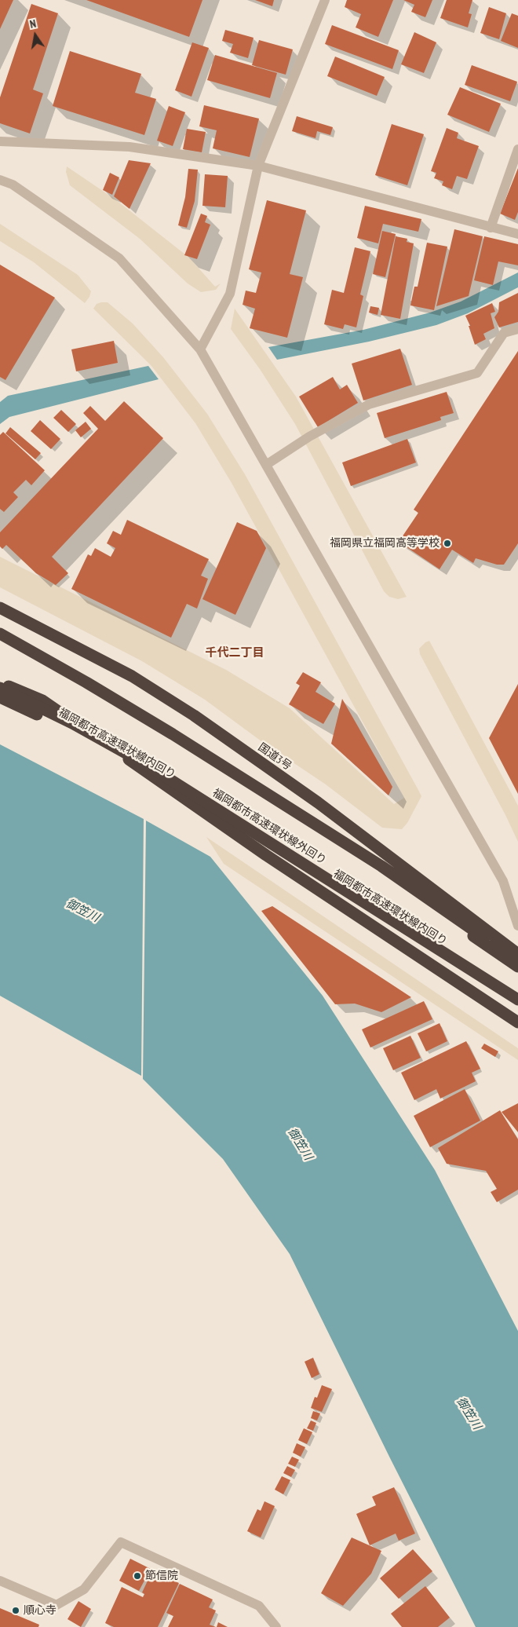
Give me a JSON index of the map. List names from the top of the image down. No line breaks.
{"streets":{"highway":["福岡都市高速環状線内回り","国道3号","福岡都市高速環状線外回り"]},"districts":["千代二丁目"],"water":["御笠川"],"places":["福岡県立福岡高等学校","節信院","順心寺"],"north":"top"}
